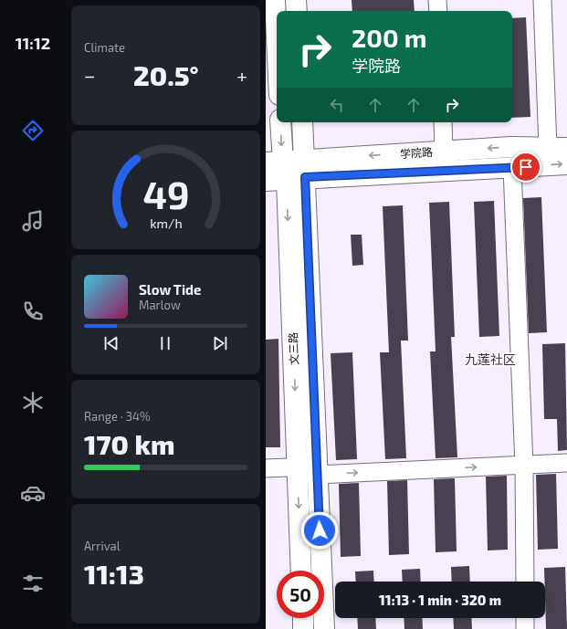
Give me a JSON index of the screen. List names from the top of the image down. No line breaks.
{"streets":{"main road":["学院路","文三路"]},"crossings":[["学院路","文三路"]],"districts":["九莲社区"],"page":{"tabs":"11:12","tile":["Climate",["Range · 34%","170 km"],["Arrival","11:13"]],"turn":["200 m","学院路"],"heat":["−","20.5°","+"],"song":["Slow Tide","Marlow"],"limit":"50","trip":"11:13 · 1 min · 320 m","gauge":["49","km/h"]}}
